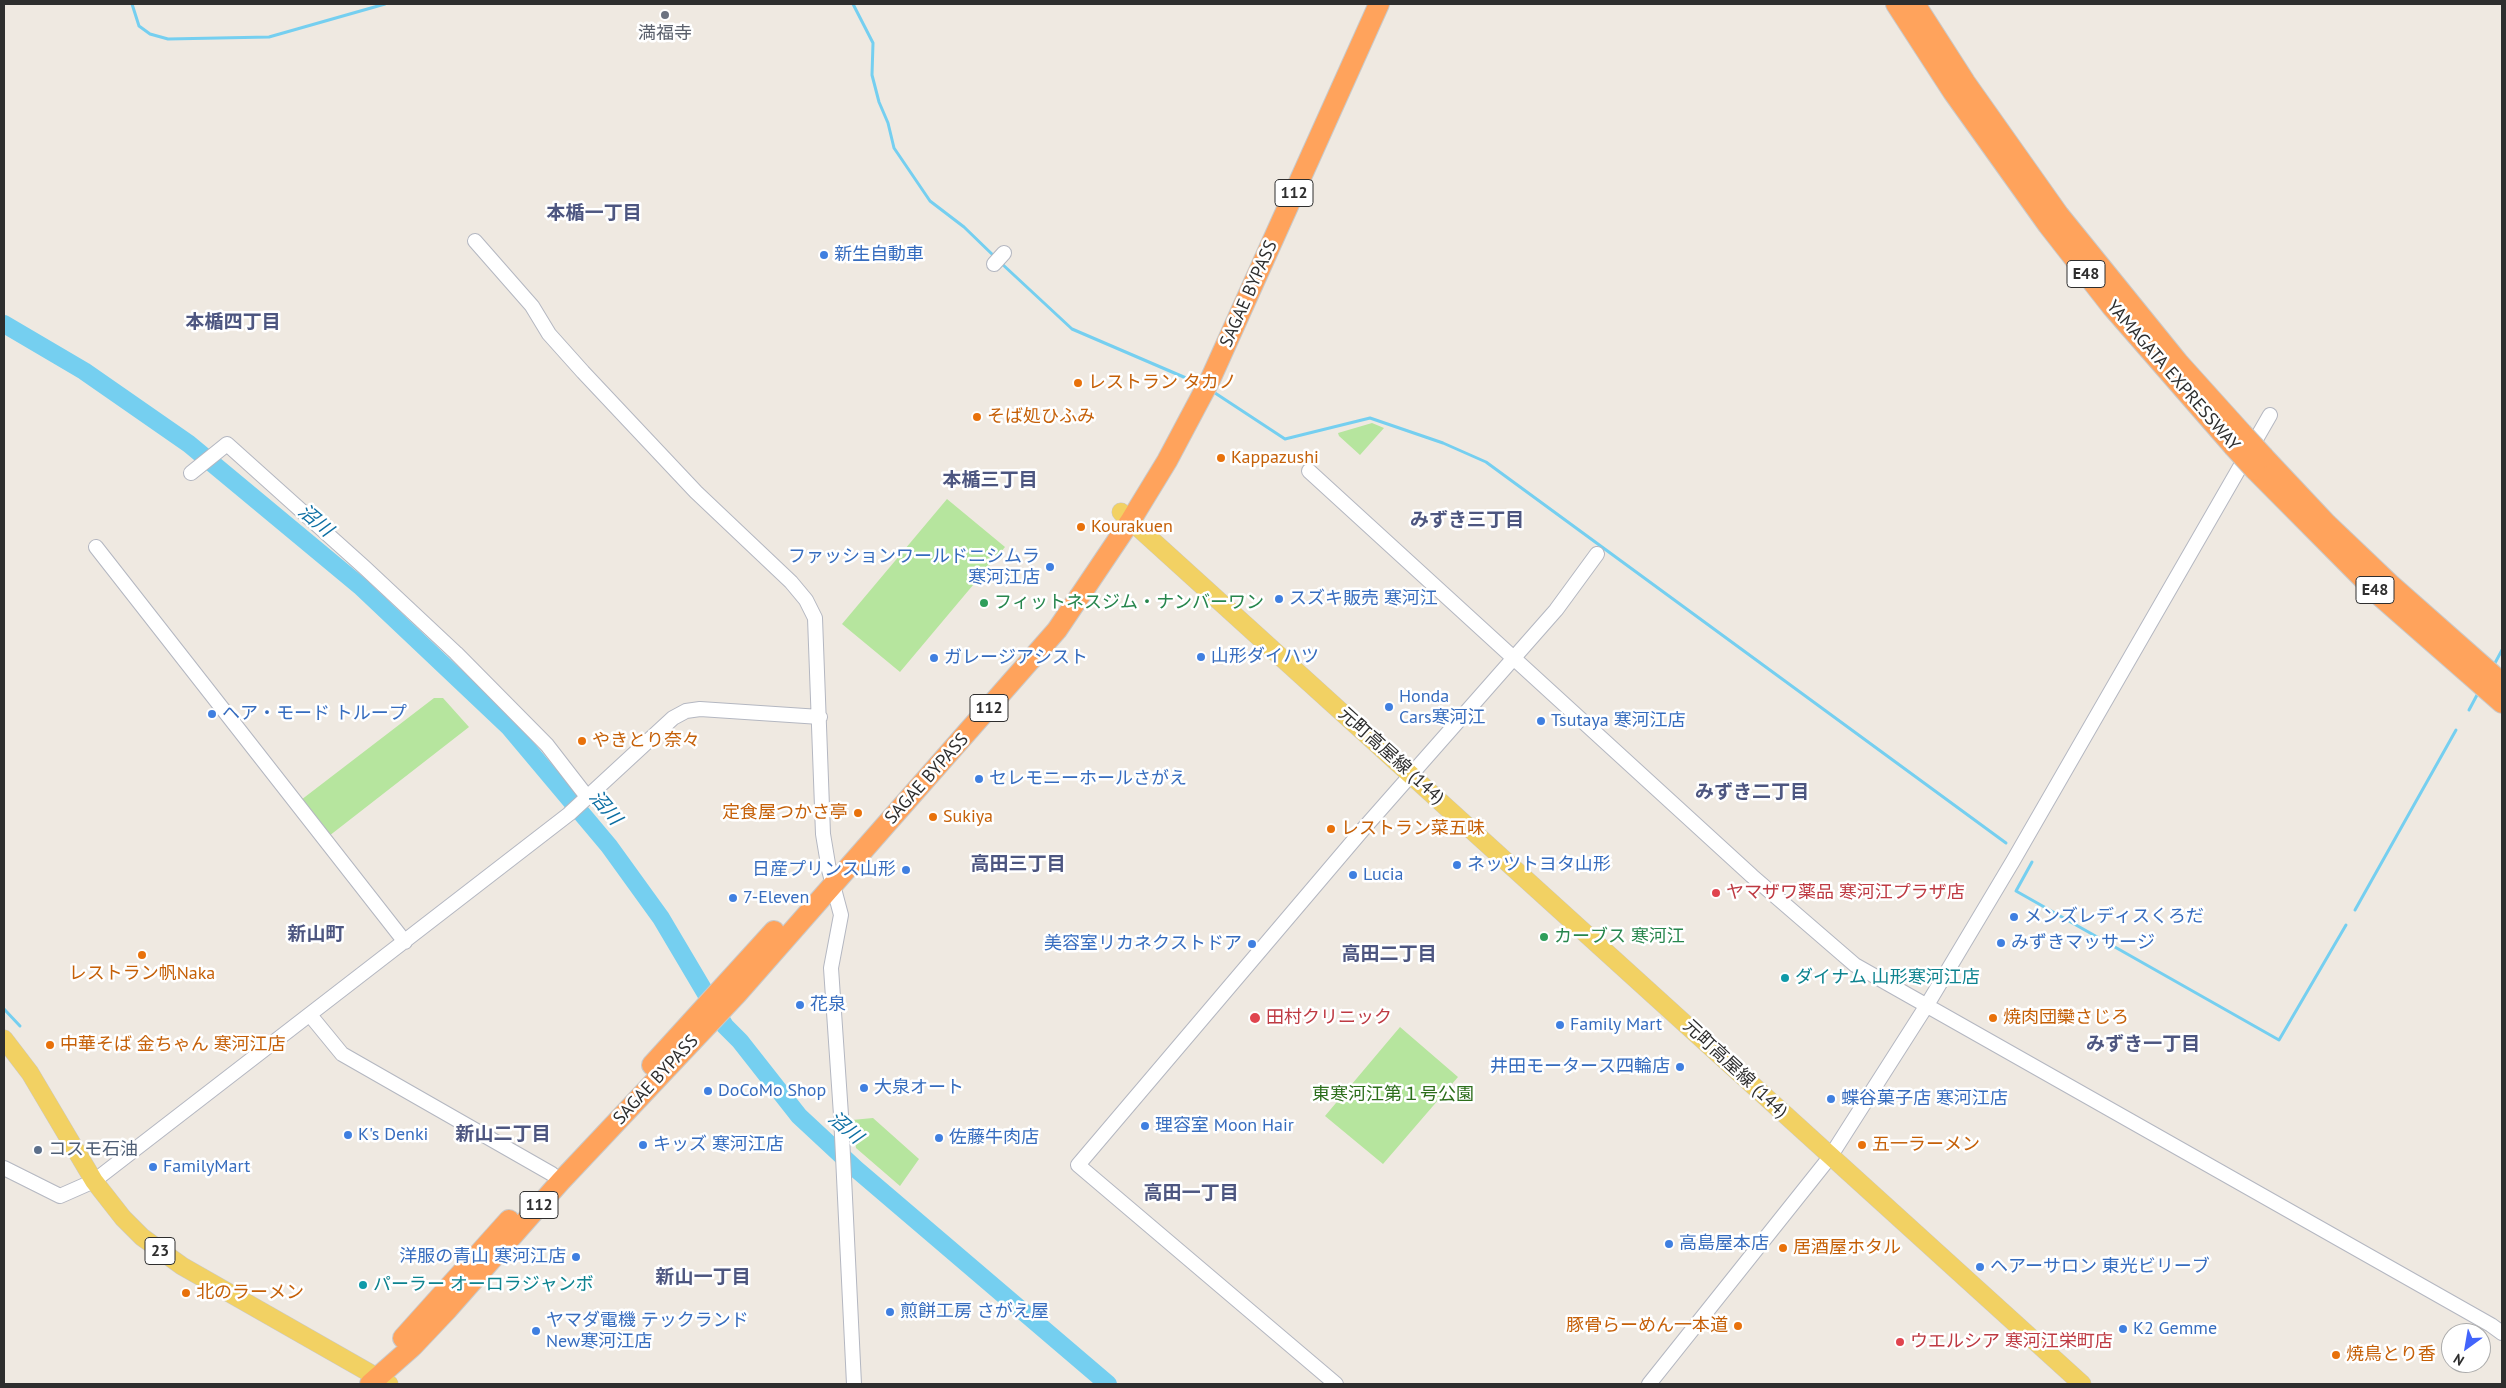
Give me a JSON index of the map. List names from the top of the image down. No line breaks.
{"streets":{"highway":["112","E48","SAGAE BYPASS","YAMAGATA EXPRESSWAY"],"main road":["元町高屋線 (144)","23"]},"crossings":[["SAGAE BYPASS","元町高屋線 (144)"],["SAGAE BYPASS","23"]],"districts":["本楯一丁目","本楯四丁目","本楯三丁目","みずき三丁目","みずき二丁目","高田三丁目","新山町","高田二丁目","みずき一丁目","新山二丁目","高田一丁目","新山一丁目"],"water":["沼川"],"parks":["東寒河江第１号公園"],"places":["満福寺","新生自動車","レストラン タカノ","そば処ひふみ","Kappazushi","Kourakuen","ファッションワールドニシムラ 寒河江店","スズキ販売 寒河江","フィットネスジム・ナンバーワン","山形ダイハツ","ガレージアシスト","Honda Cars寒河江","ヘア・モード トループ","Tsutaya 寒河江店","やきとり奈々","セレモニーホールさがえ","定食屋つかさ亭","Sukiya","レストラン菜五味","ネッツトヨタ山形","日産プリンス山形","Lucia","ヤマザワ薬品 寒河江プラザ店","7-Eleven","メンズレディスくろだ","カーブス 寒河江","みずきマッサージ","美容室リカネクストドア","レストラン帆Naka","ダイナム 山形寒河江店","花泉","田村クリニック","焼肉団欒さじろ","Family Mart","中華そば 金ちゃん 寒河江店","井田モータース四輪店","大泉オート","DoCoMo Shop","蝶谷菓子店 寒河江店","理容室 Moon Hair","K's Denki","佐藤牛肉店","キッズ 寒河江店","五一ラーメン","コスモ石油","FamilyMart","高島屋本店","居酒屋ホタル","洋服の青山 寒河江店","ヘアーサロン 東光ビリーブ","パーラー オーロラジャンボ","北のラーメン","煎餅工房 さがえ屋","豚骨らーめん一本道","K2 Gemme","ヤマダ電機 テックランド New寒河江店","ウエルシア 寒河江栄町店","焼鳥とり香"],"north":"bottom left"}
